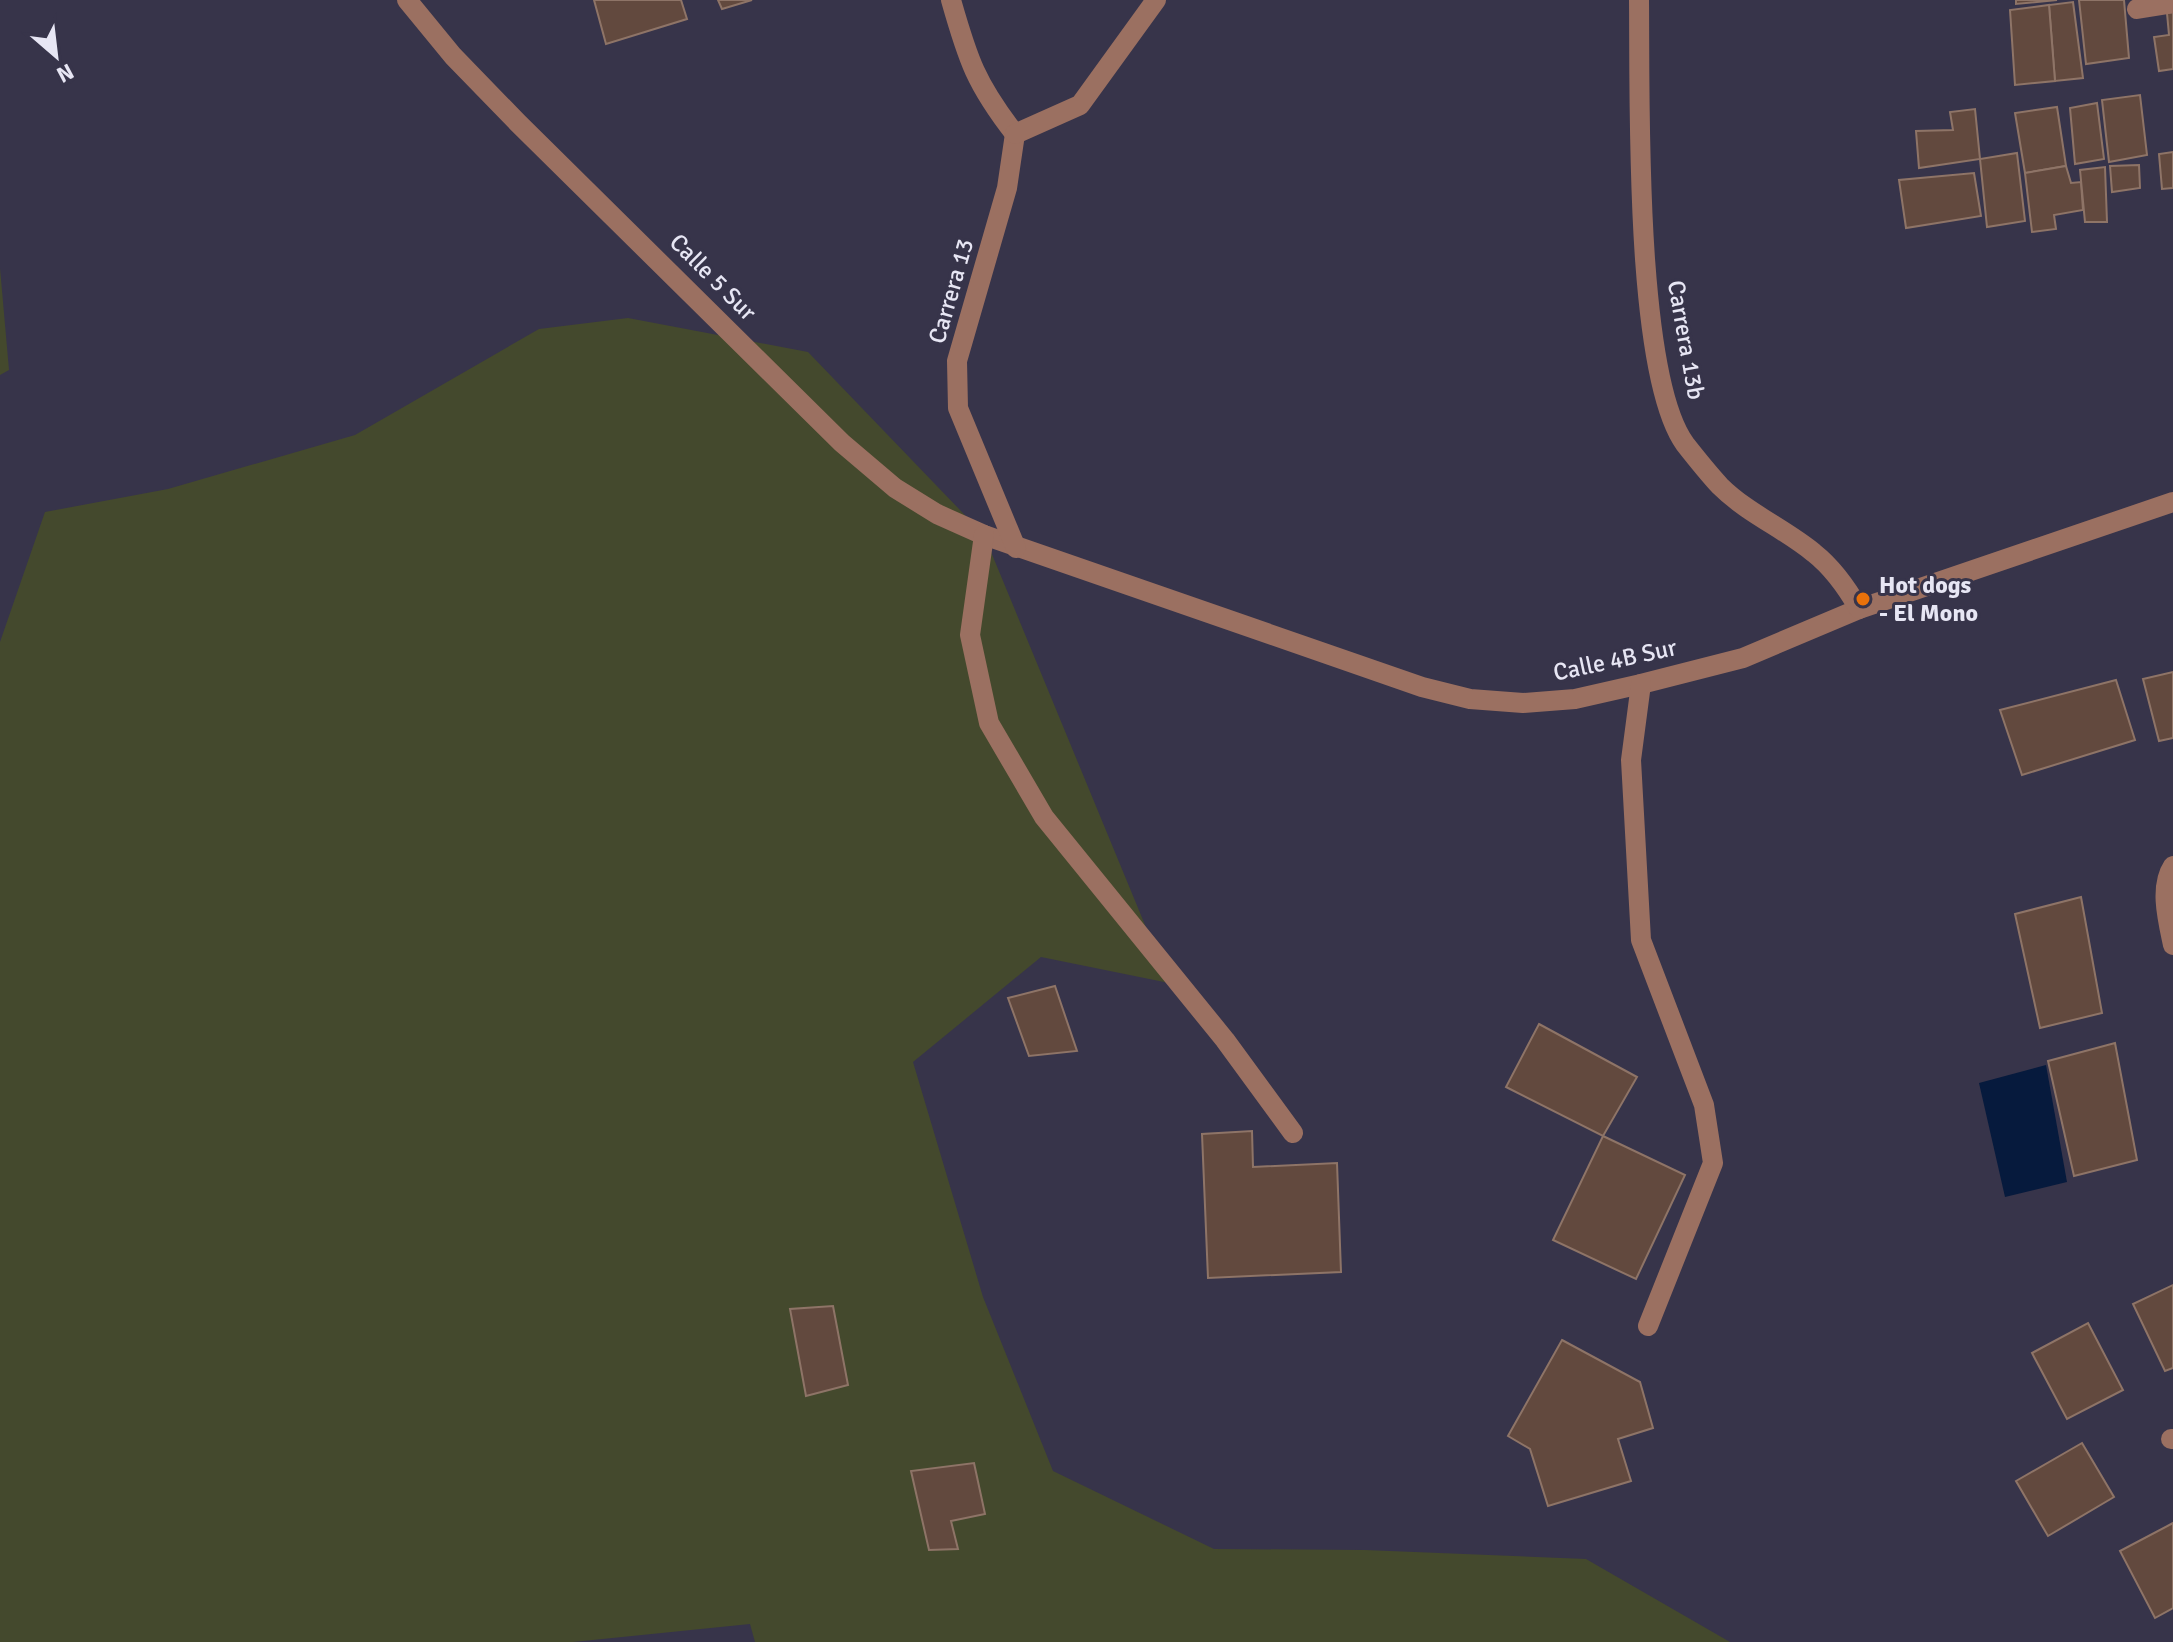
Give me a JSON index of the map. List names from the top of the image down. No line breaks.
{"streets":{"street":["Calle 5 Sur","Carrera 13","Carrera 13b","Calle 4B Sur"]},"crossings":[["Calle 5 Sur","Carrera 13"],["Calle 5 Sur","Calle 4B Sur"],["Carrera 13","Calle 4B Sur"],["Carrera 13b","Calle 4B Sur"]],"places":["Hot dogs - El Mono"],"north":"bottom right"}
